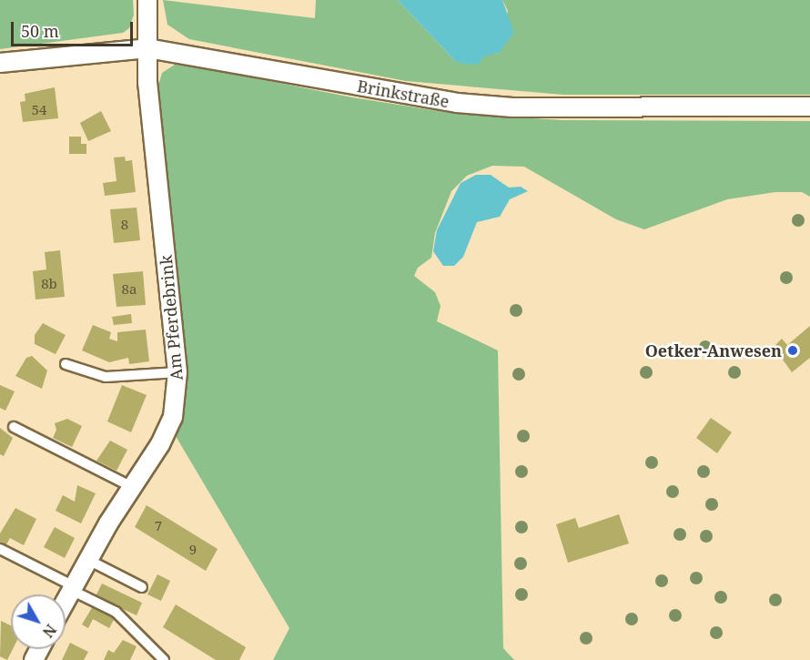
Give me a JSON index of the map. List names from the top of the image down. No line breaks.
{"streets":{"street":["Brinkstraße","Am Pferdebrink"]},"crossings":[["Brinkstraße","Am Pferdebrink"]],"places":["Oetker-Anwesen"],"house_numbers":["54","8","8b","8a","7","9"],"scale_bar":"50 m","north":"bottom right"}
